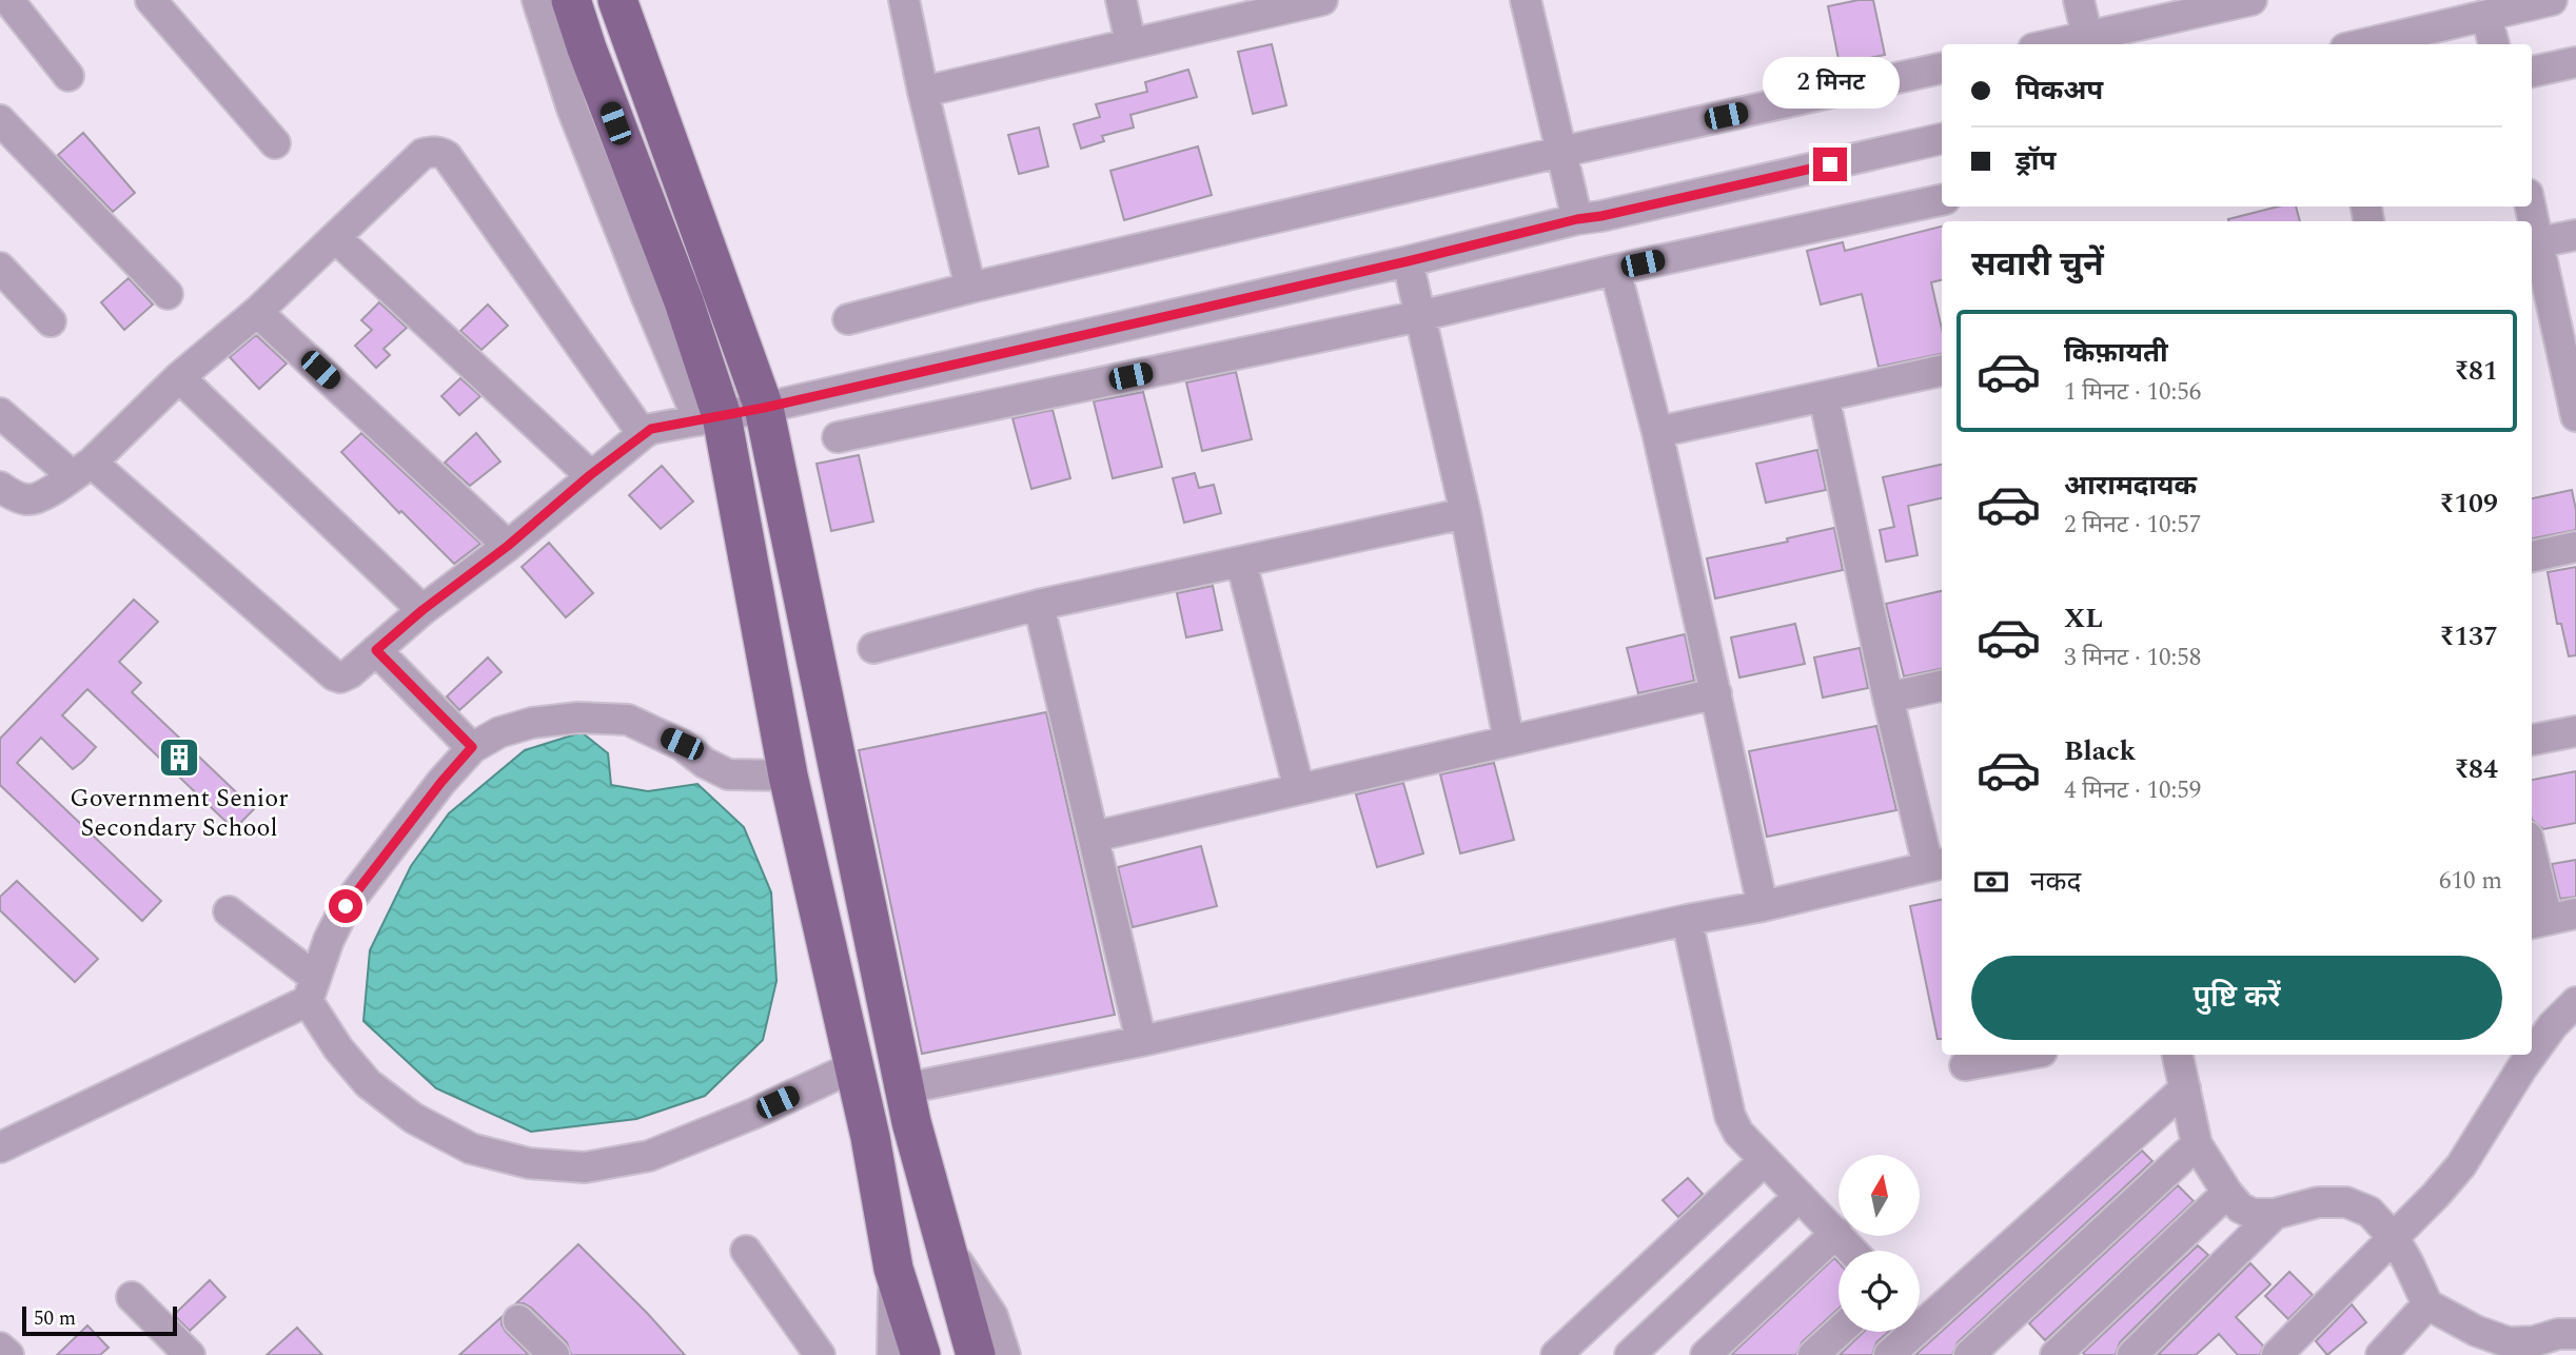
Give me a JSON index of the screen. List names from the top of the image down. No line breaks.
{"places":{"building":["Government Senior Secondary School"]},"scale_bar":"50 m","north":"top","page":{"banner":["पिकअप","ड्रॉप"],"bubble":"2 मिनट","heading":"सवारी चुनें","list":[{"name":"किफ़ायती","note":"1 मिनट · 10:56","value":"₹81"},{"name":"आरामदायक","note":"2 मिनट · 10:57","value":"₹109"},{"name":"XL","note":"3 मिनट · 10:58","value":"₹137"},{"name":"Black","note":"4 मिनट · 10:59","value":"₹84"}],"pay":["नकद","610 m"],"buttons":"पुष्टि करें","scale":"50 m"}}
